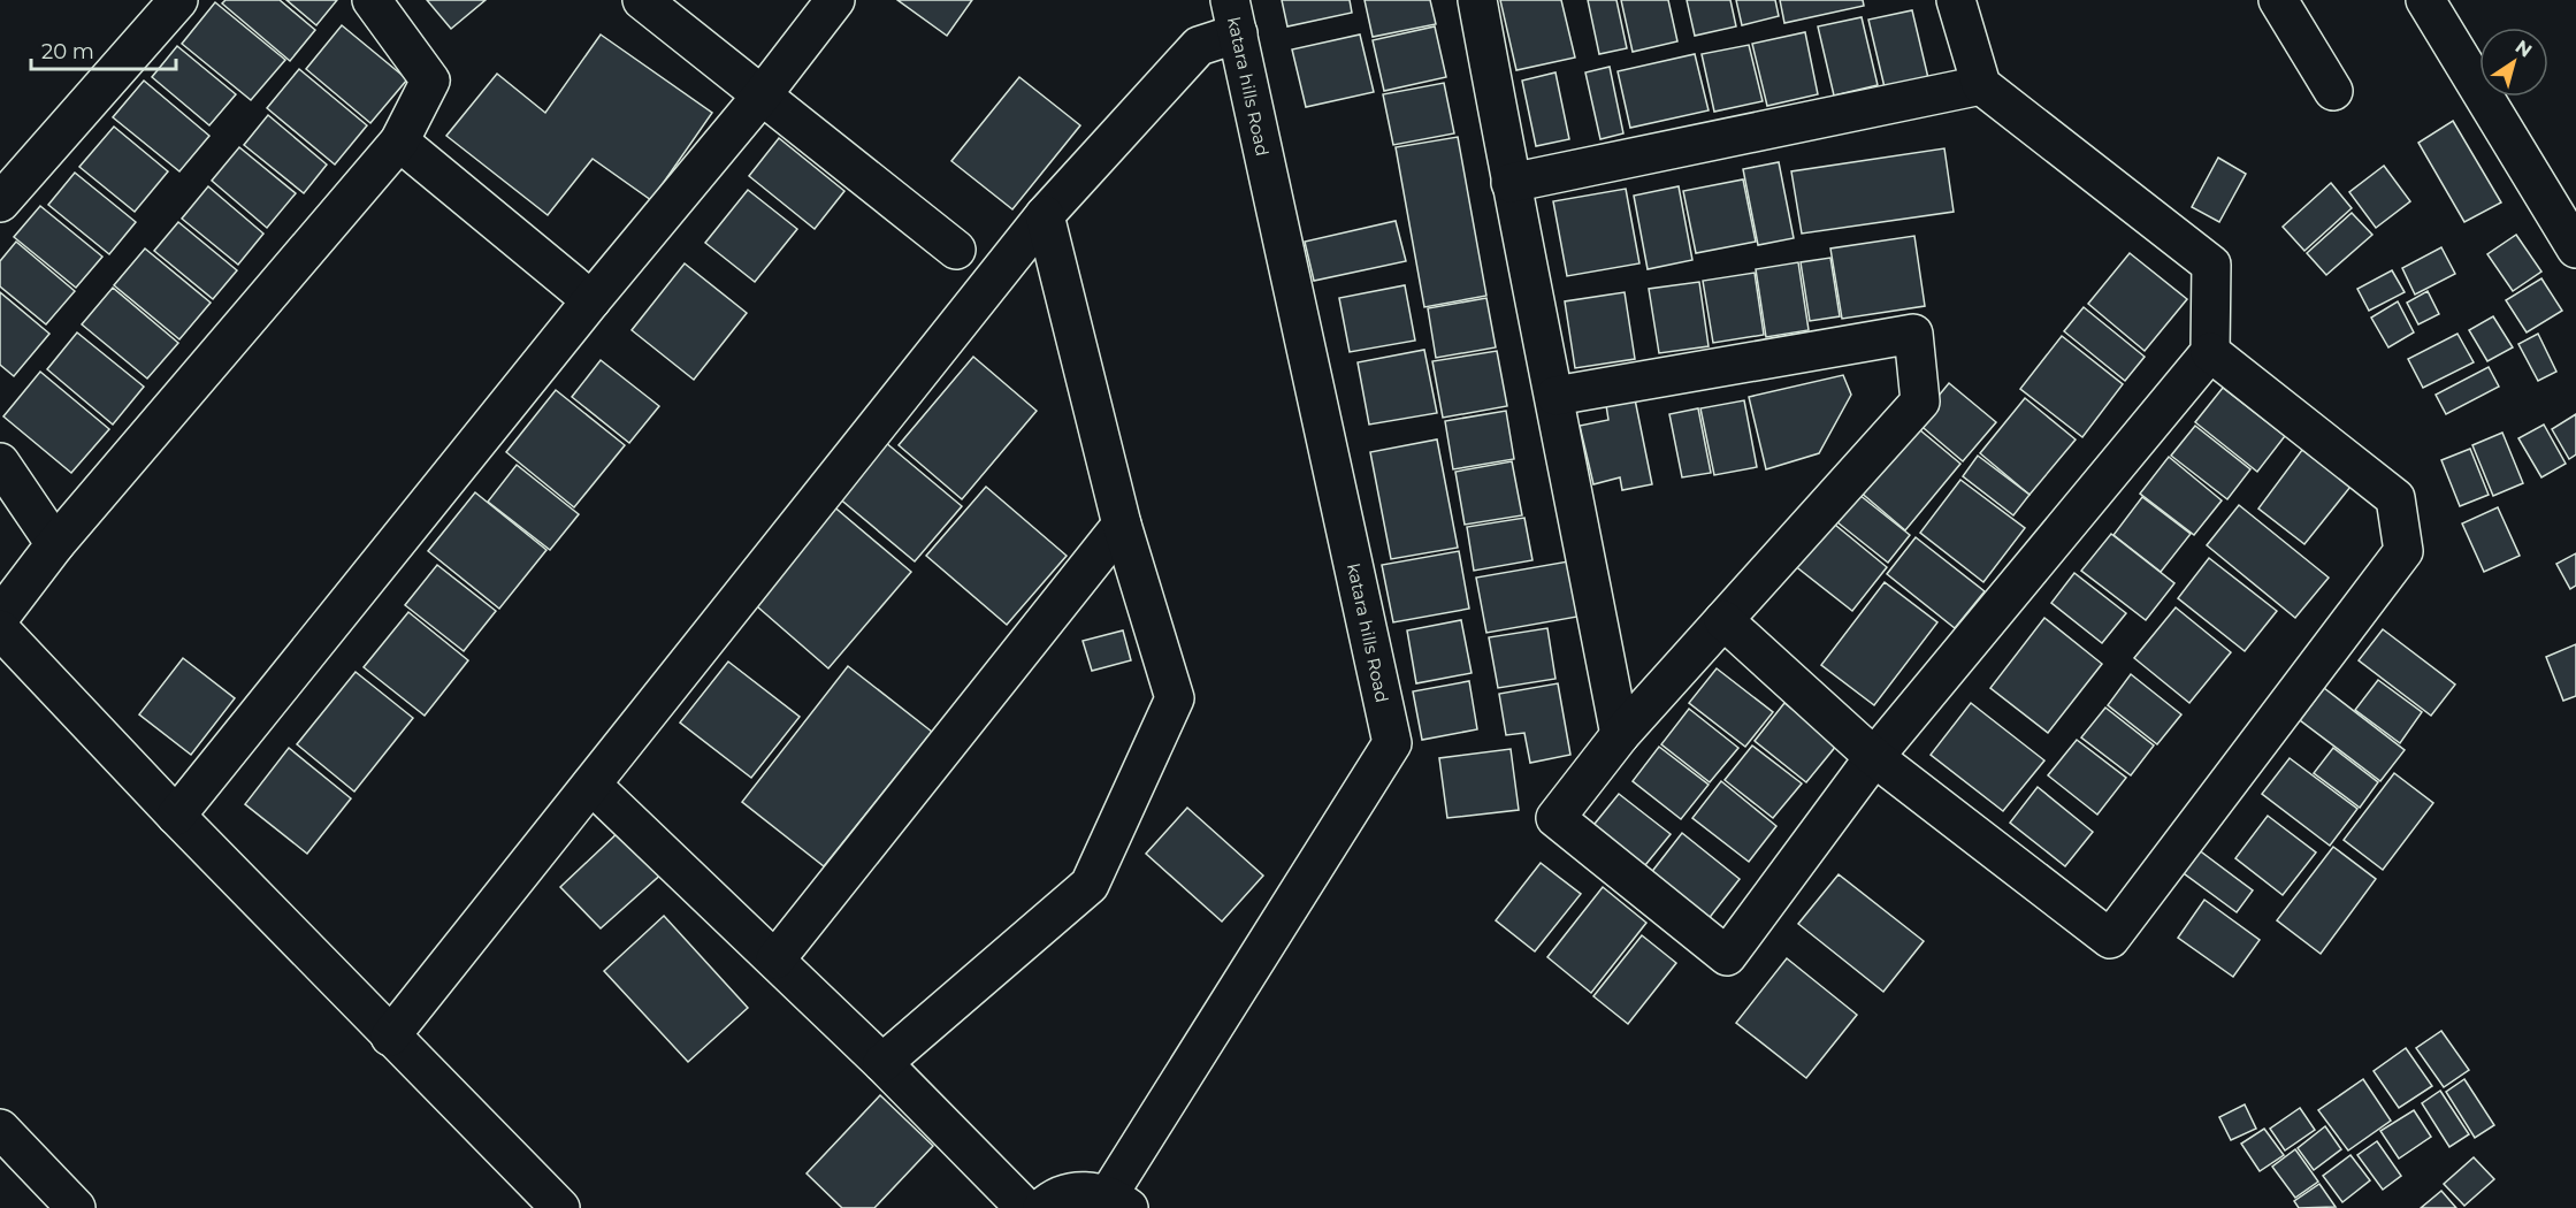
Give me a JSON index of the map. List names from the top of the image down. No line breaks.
{"streets":{"street":["katara hills Road"]},"scale_bar":"20 m","north":"top right"}
